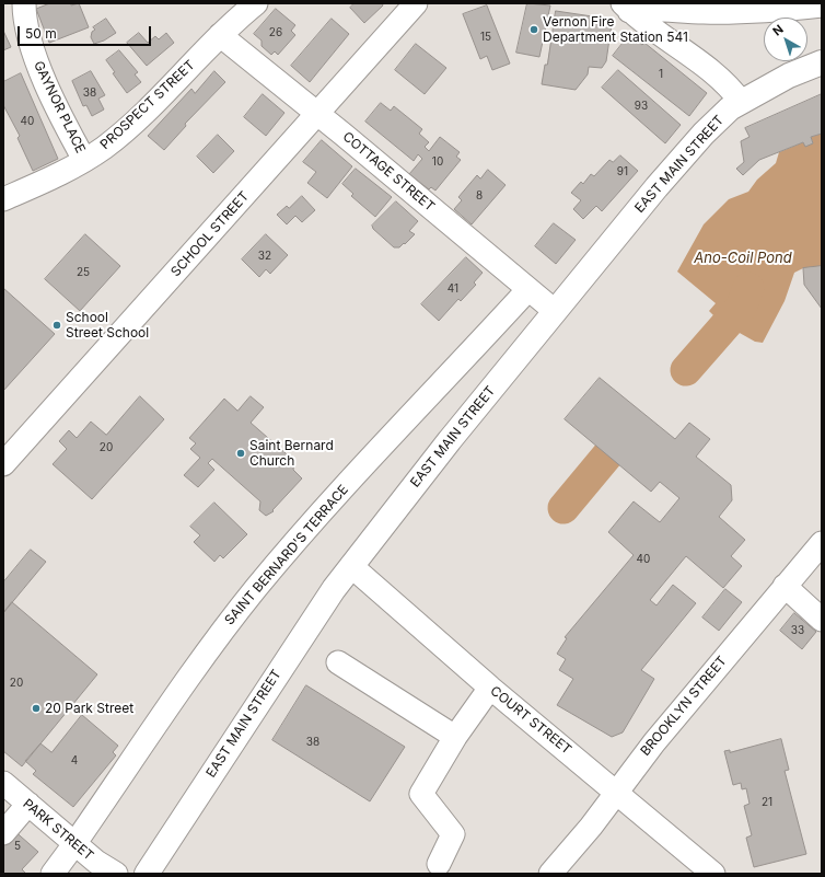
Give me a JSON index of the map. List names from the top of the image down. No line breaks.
{"streets":{"main road":["EAST MAIN STREET"],"street":["PROSPECT STREET","GAYNOR PLACE","COTTAGE STREET","SCHOOL STREET","SAINT BERNARD'S TERRACE","BROOKLYN STREET","COURT STREET","PARK STREET"]},"crossings":[["PROSPECT STREET","GAYNOR PLACE"],["PROSPECT STREET","COTTAGE STREET"],["EAST MAIN STREET","COTTAGE STREET"],["EAST MAIN STREET","COURT STREET"],["COTTAGE STREET","SCHOOL STREET"],["COTTAGE STREET","SAINT BERNARD'S TERRACE"],["SAINT BERNARD'S TERRACE","PARK STREET"],["BROOKLYN STREET","COURT STREET"]],"water":["Ano-Coil Pond"],"places":["Vernon Fire Department Station 541","School Street School","Saint Bernard Church","20 Park Street"],"house_numbers":["26","15","1","38","93","40","10","91","8","32","25","41","20","40","33","20","38","4","21","5"],"scale_bar":"50 m","north":"top left"}
